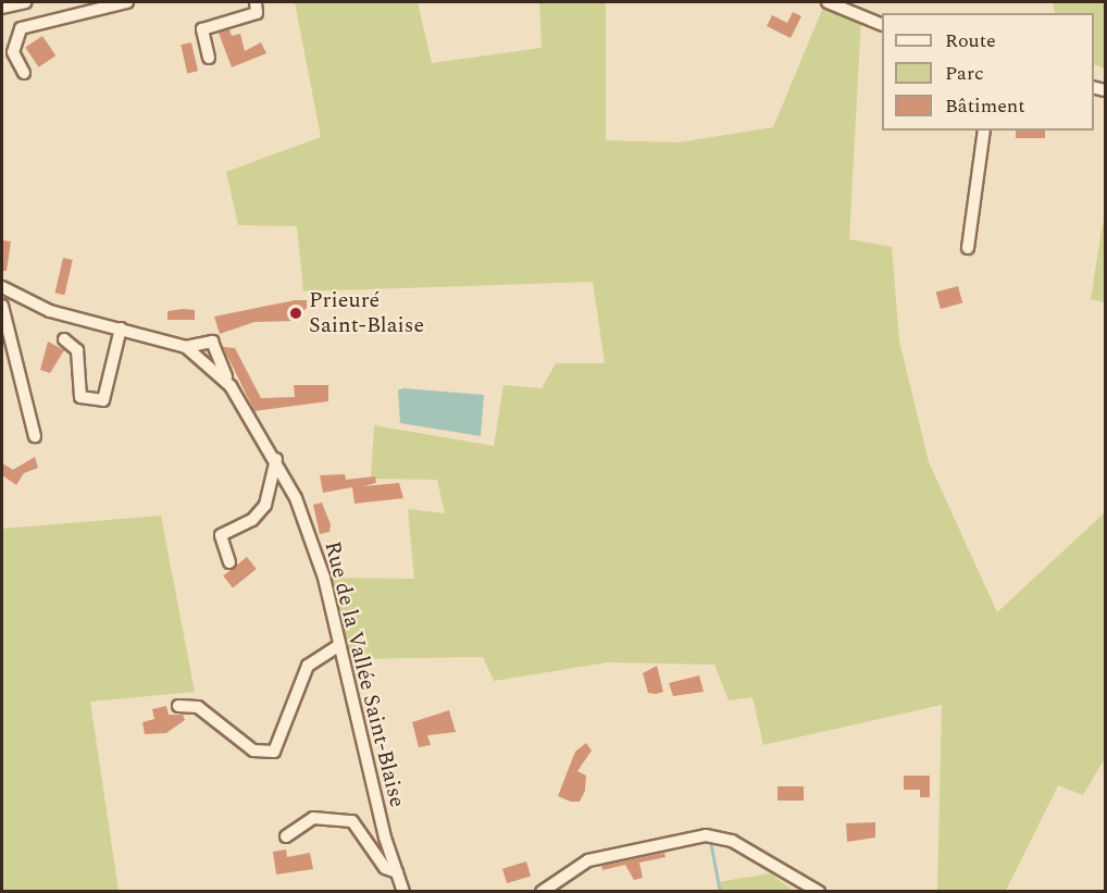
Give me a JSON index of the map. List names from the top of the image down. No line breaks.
{"streets":{"street":["Rue de la Vallée Saint-Blaise"]},"places":["Prieuré Saint-Blaise"],"legend":["Route","Parc","Bâtiment"]}
